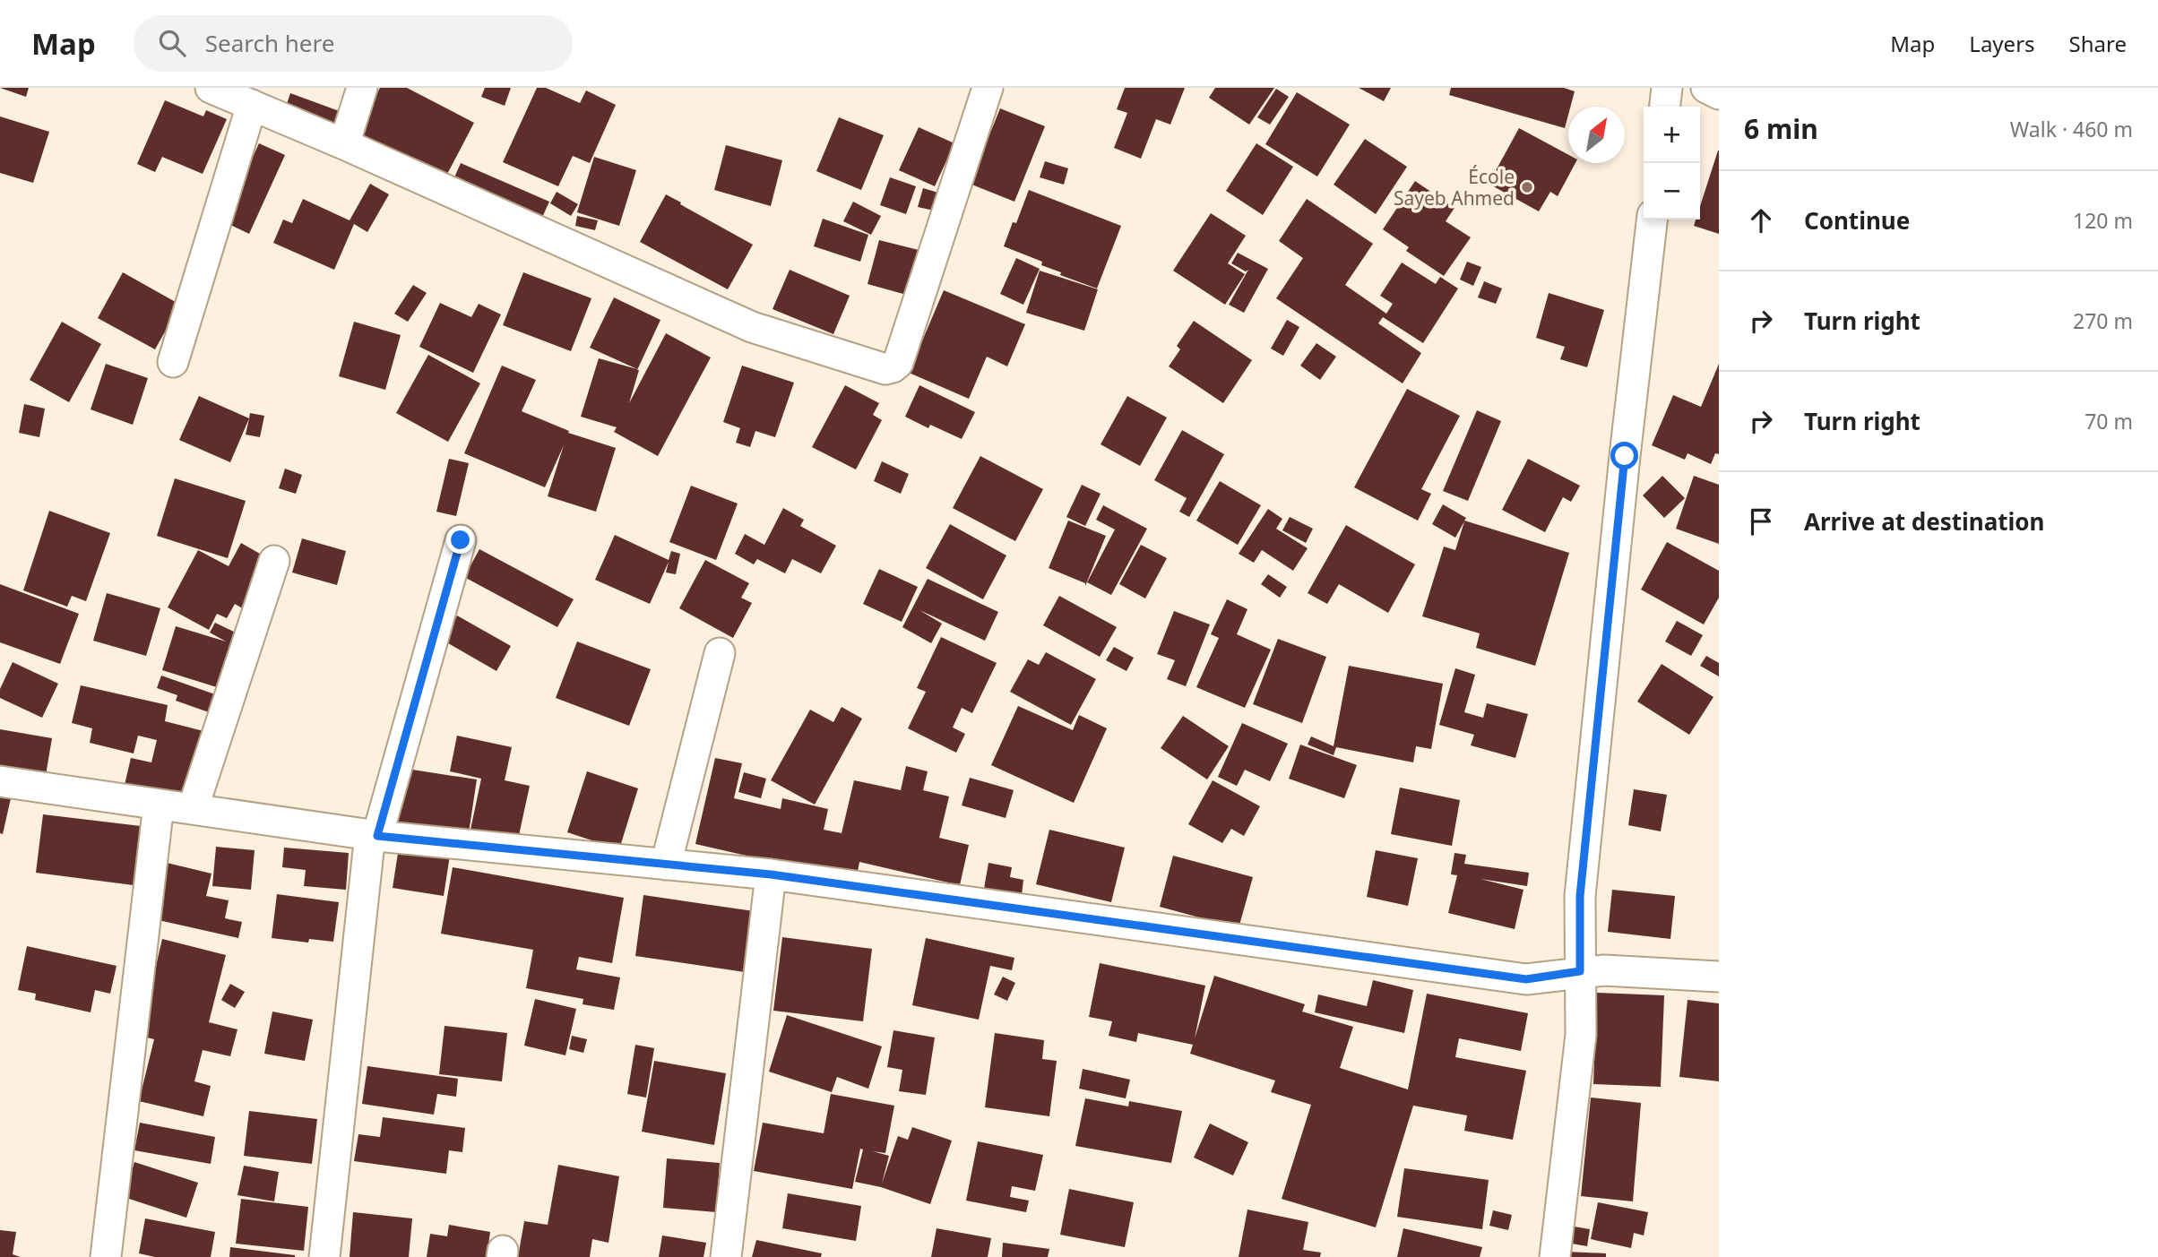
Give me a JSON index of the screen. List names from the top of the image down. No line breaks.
{"places":["École Sayeb Ahmed"],"north":"top right","page":{"header":"Map","search":"Search here","nav":["Map","Layers","Share"],"heading":["6 min","Walk · 460 m"],"map_buttons":["+","−"],"list":[["Continue","120 m"],["Turn right","270 m"],["Turn right","70 m"],"Arrive at destination"]}}
